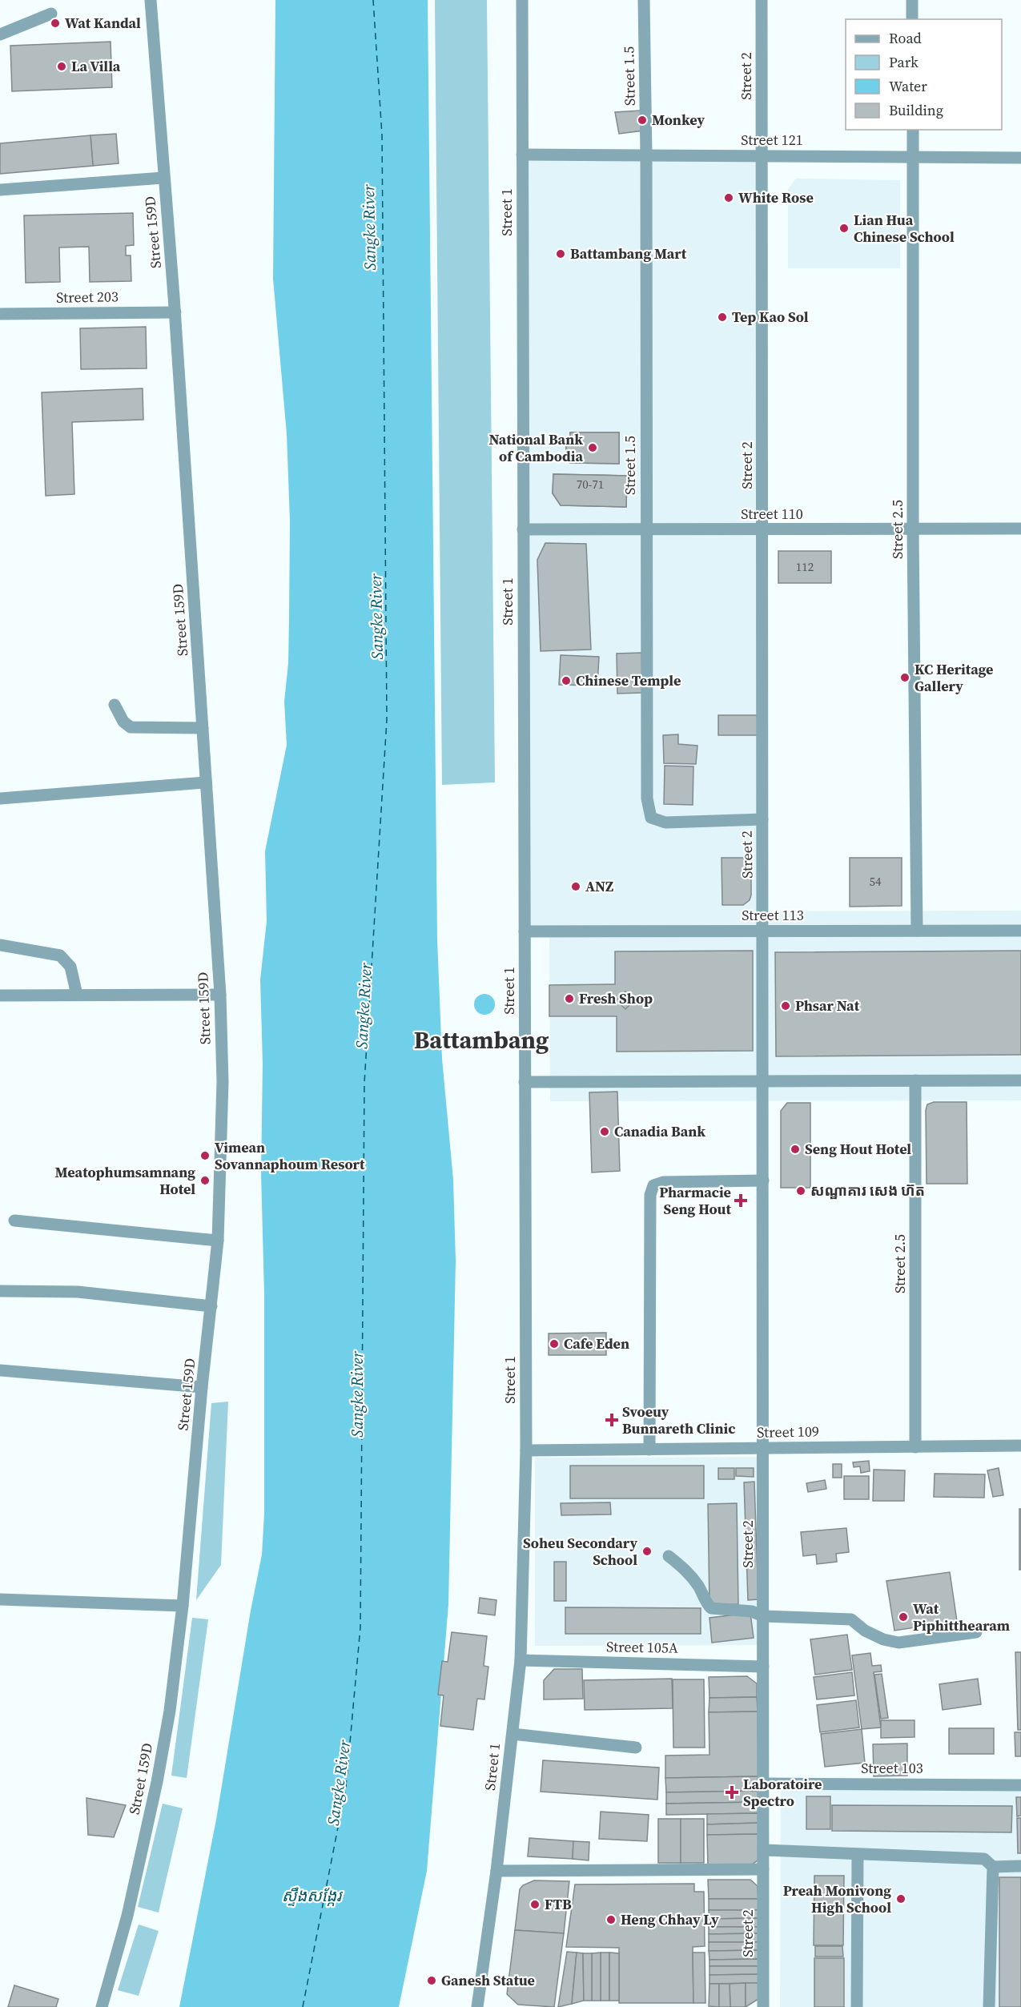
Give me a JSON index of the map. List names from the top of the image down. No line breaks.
{"streets":{"street":["Street 1.5","Street 2","Street 121","Street 1","Street 159D","Street 203","Street 110","Street 2.5","Street 113","Street 109","Street 105A","Street 103"]},"crossings":[["Street 1.5","Street 2"],["Street 1.5","Street 121"],["Street 1.5","Street 110"],["Street 2","Street 121"],["Street 2","Street 110"],["Street 2","Street 113"],["Street 2","Street 109"],["Street 2","Street 105A"],["Street 2","Street 103"],["Street 121","Street 1"],["Street 121","Street 2.5"],["Street 1","Street 110"],["Street 1","Street 113"],["Street 1","Street 109"],["Street 1","Street 105A"],["Street 159D","Street 203"],["Street 110","Street 2.5"],["Street 2.5","Street 113"],["Street 2.5","Street 109"]],"districts":["Battambang"],"water":["Sangke River","ស្ទឹងសង្កែរ"],"places":{"other":["Wat Kandal","La Villa","Monkey","White Rose","Lian Hua Chinese School","Battambang Mart","Tep Kao Sol","National Bank of Cambodia","KC Heritage Gallery","Chinese Temple","ANZ","Fresh Shop","Phsar Nat","Canadia Bank","Seng Hout Hotel","Vimean Sovannaphoum Resort","Meatophumsamnang Hotel","សណ្ឋាគារ សេង ហ៊ត","Cafe Eden","Soheu Secondary School","Wat Piphitthearam","Preah Monivong High School","FTB","Heng Chhay Ly","Ganesh Statue"],"health":["Pharmacie Seng Hout","Svoeuy Bunnareth Clinic","Laboratoire Spectro"]},"house_numbers":["70-71","112","54"],"legend":["Road","Park","Water","Building"]}
